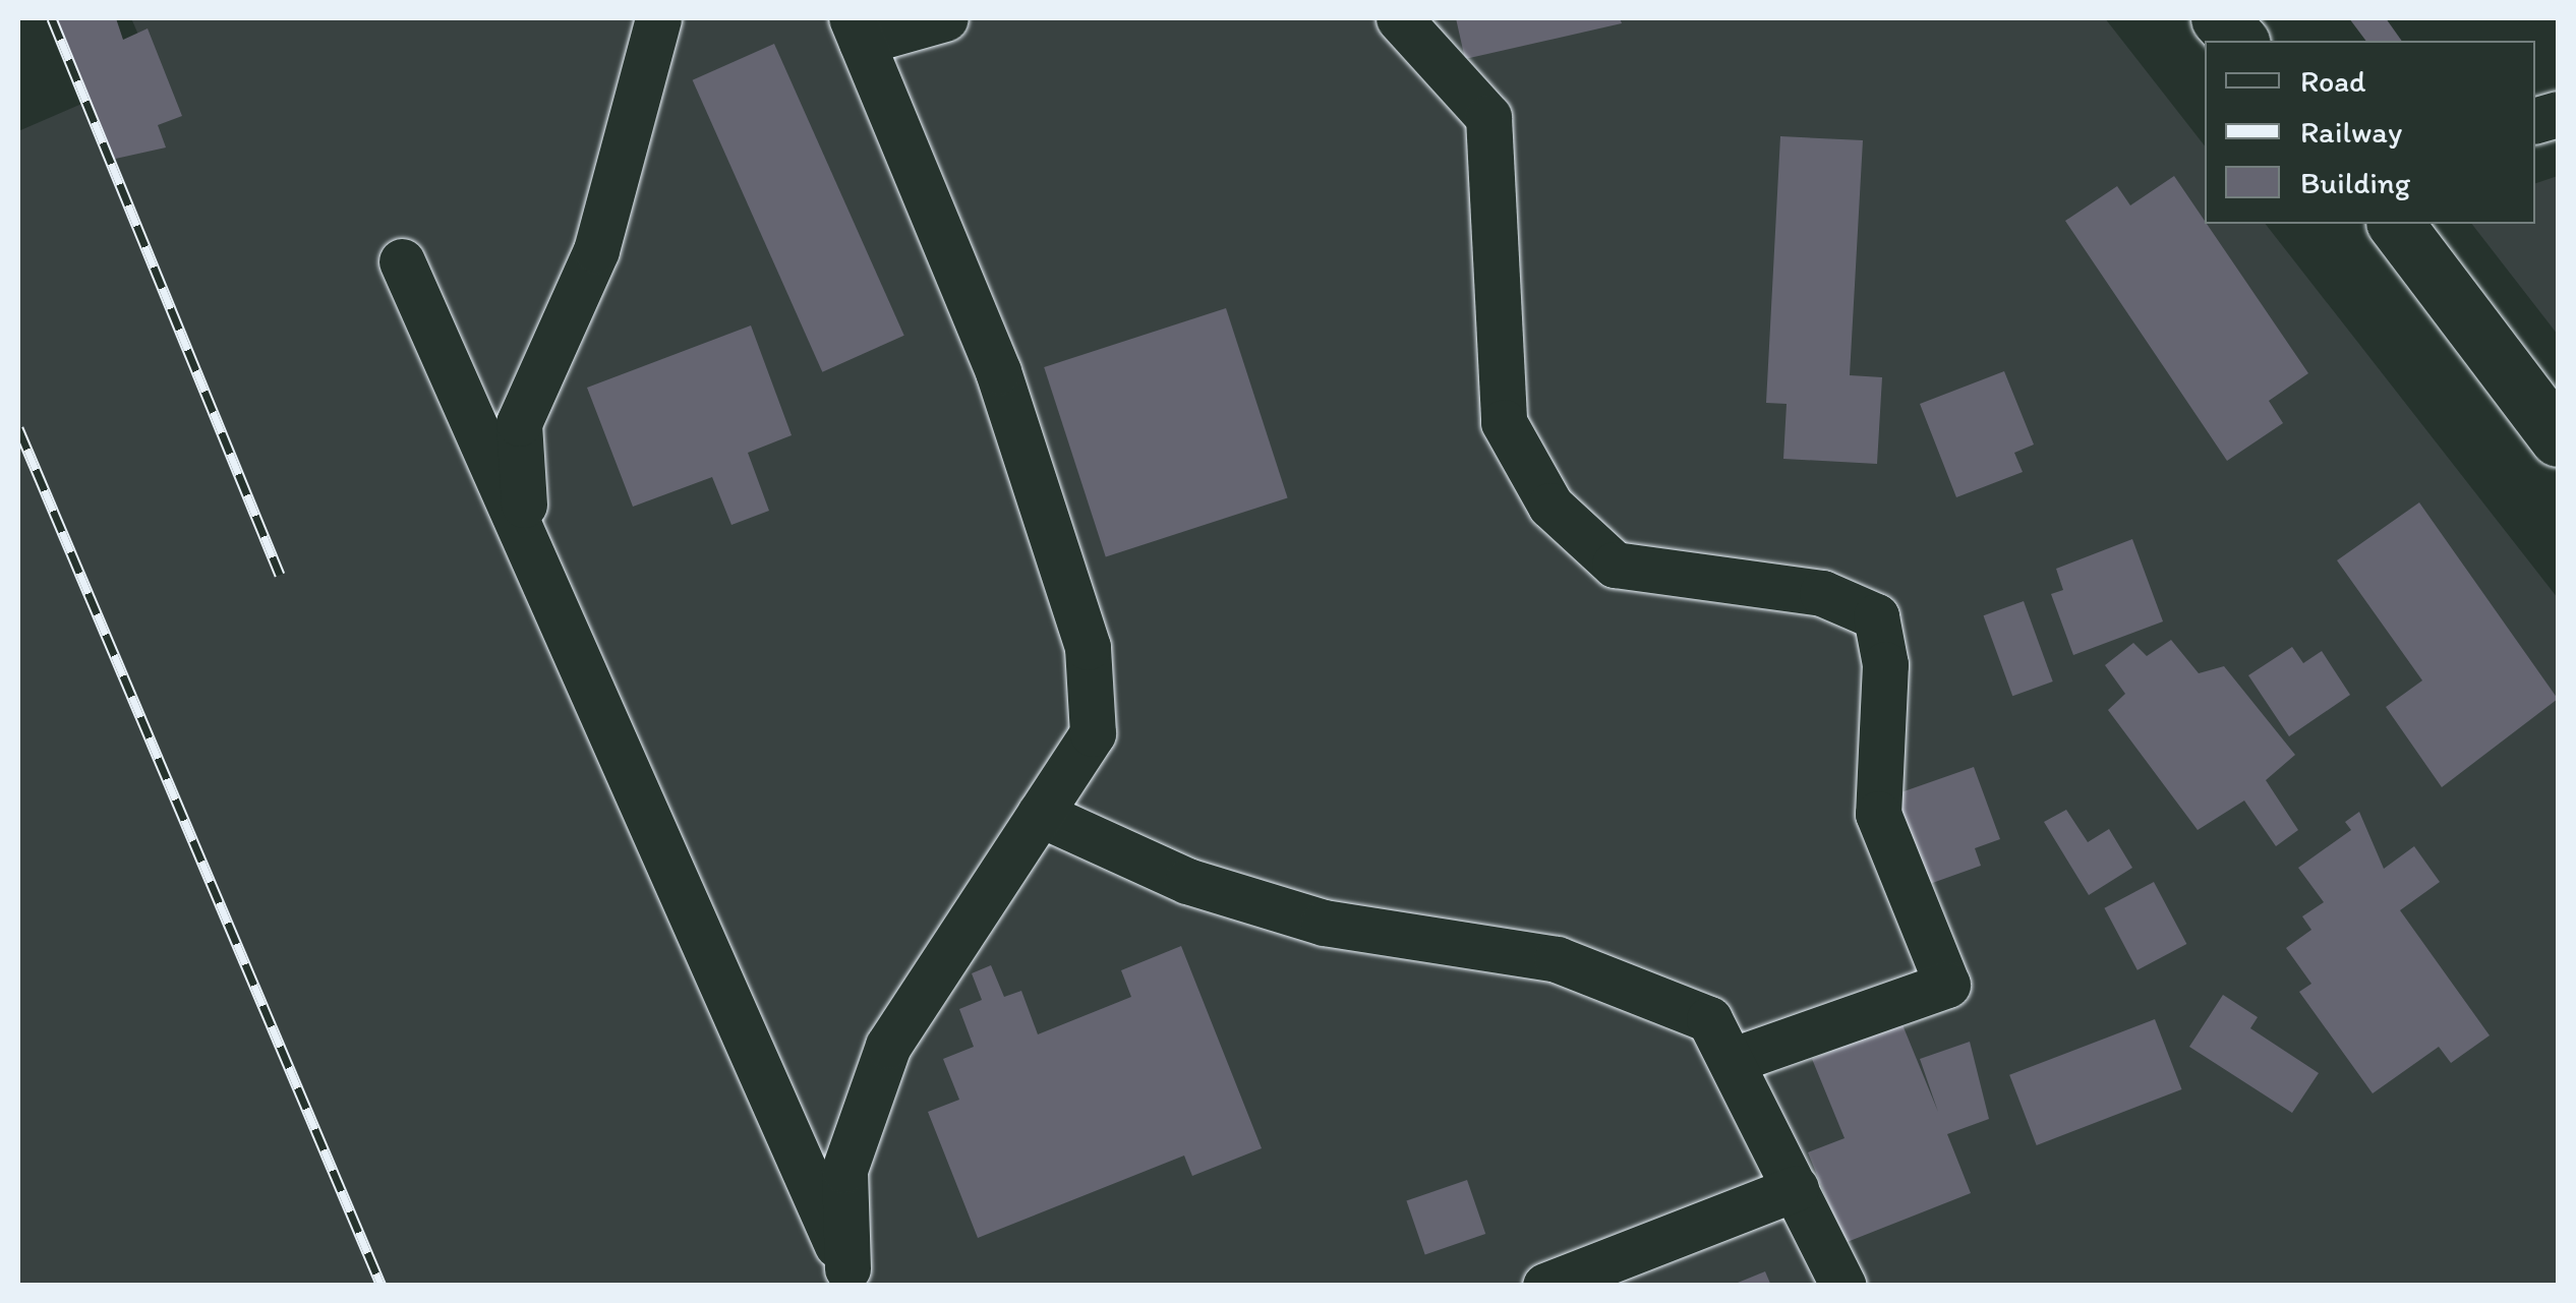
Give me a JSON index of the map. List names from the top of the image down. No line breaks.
{"legend":["Road","Railway","Building"]}
